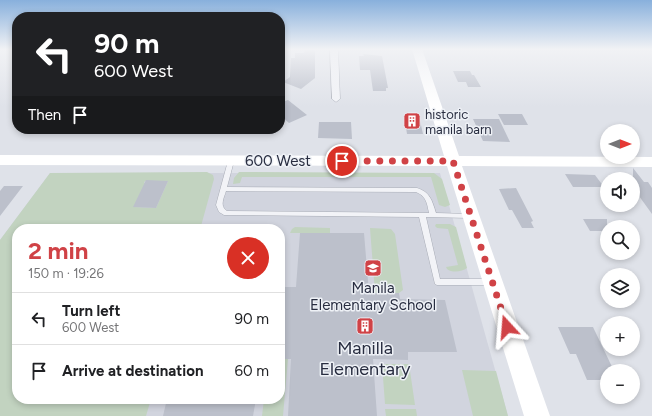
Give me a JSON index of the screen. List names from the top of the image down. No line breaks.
{"streets":{"street":["600 West"]},"places":{"building":["historic manila barn","Manilla Elementary"],"school or university":["Manila Elementary School"]},"north":"right","page":{"turn":["90 m","600 West"],"then":"Then","map_buttons":["+","−"],"heading":["2 min","150 m · 19:26"],"list":[{"name":"Turn left","note":"600 West","value":"90 m"},{"name":"Arrive at destination","value":"60 m"}]}}
